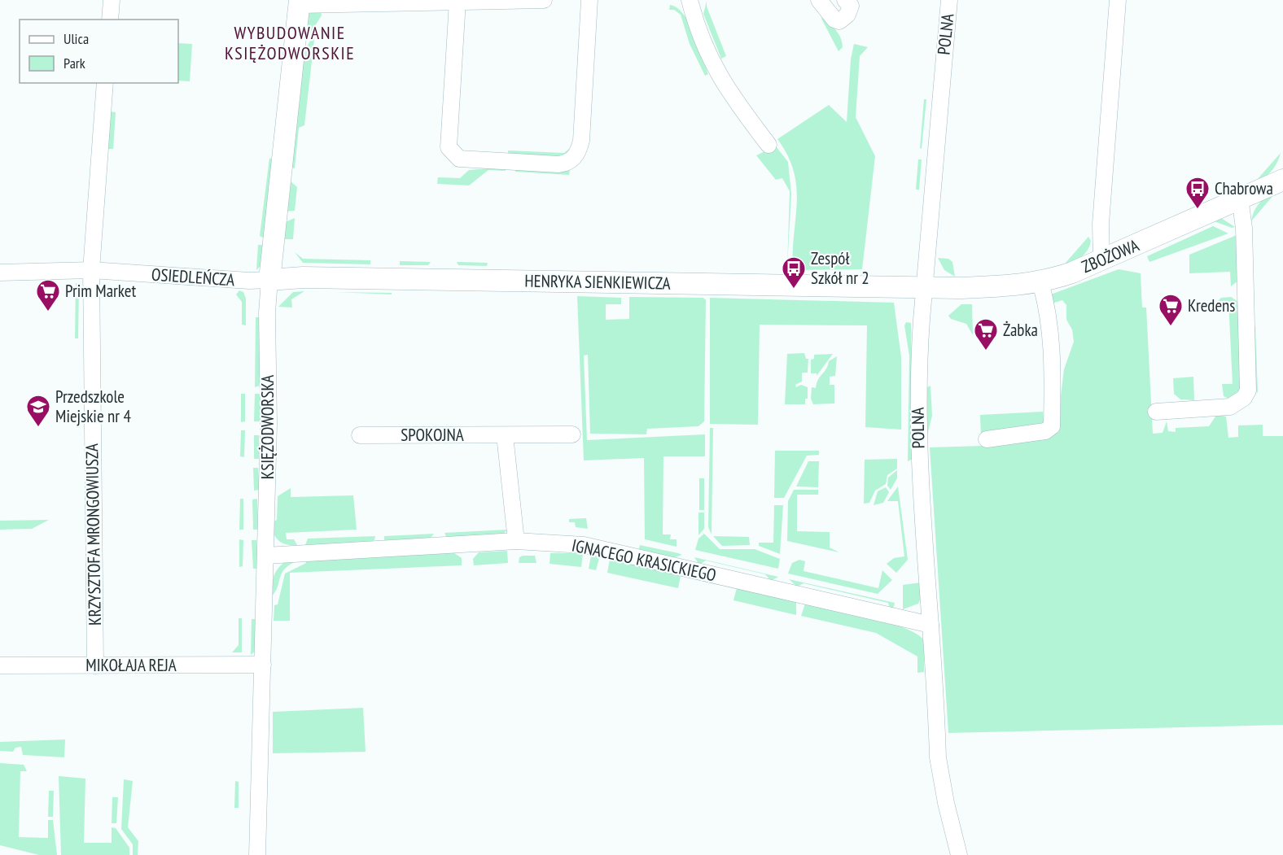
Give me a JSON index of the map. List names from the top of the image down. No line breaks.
{"streets":{"street":["POLNA","ZBOŻOWA","OSIEDLEŃCZA","HENRYKA SIENKIEWICZA","KSIĘŻODWORSKA","SPOKOJNA","KRZYSZTOFA MRONGOWIUSZA","IGNACEGO KRASICKIEGO","MIKOŁAJA REJA"]},"crossings":[["POLNA","ZBOŻOWA"],["POLNA","HENRYKA SIENKIEWICZA"],["POLNA","IGNACEGO KRASICKIEGO"],["ZBOŻOWA","HENRYKA SIENKIEWICZA"],["OSIEDLEŃCZA","HENRYKA SIENKIEWICZA"],["OSIEDLEŃCZA","KSIĘŻODWORSKA"],["OSIEDLEŃCZA","KRZYSZTOFA MRONGOWIUSZA"],["HENRYKA SIENKIEWICZA","KSIĘŻODWORSKA"],["KSIĘŻODWORSKA","IGNACEGO KRASICKIEGO"],["KSIĘŻODWORSKA","MIKOŁAJA REJA"],["KRZYSZTOFA MRONGOWIUSZA","MIKOŁAJA REJA"]],"districts":["WYBUDOWANIE KSIĘŻODWORSKIE"],"places":{"bus stop":["Chabrowa","Zespół Szkół nr 2"],"supermarket":["Prim Market","Kredens","Żabka"],"school or university":["Przedszkole Miejskie nr 4"]},"legend":["Ulica","Park"]}
